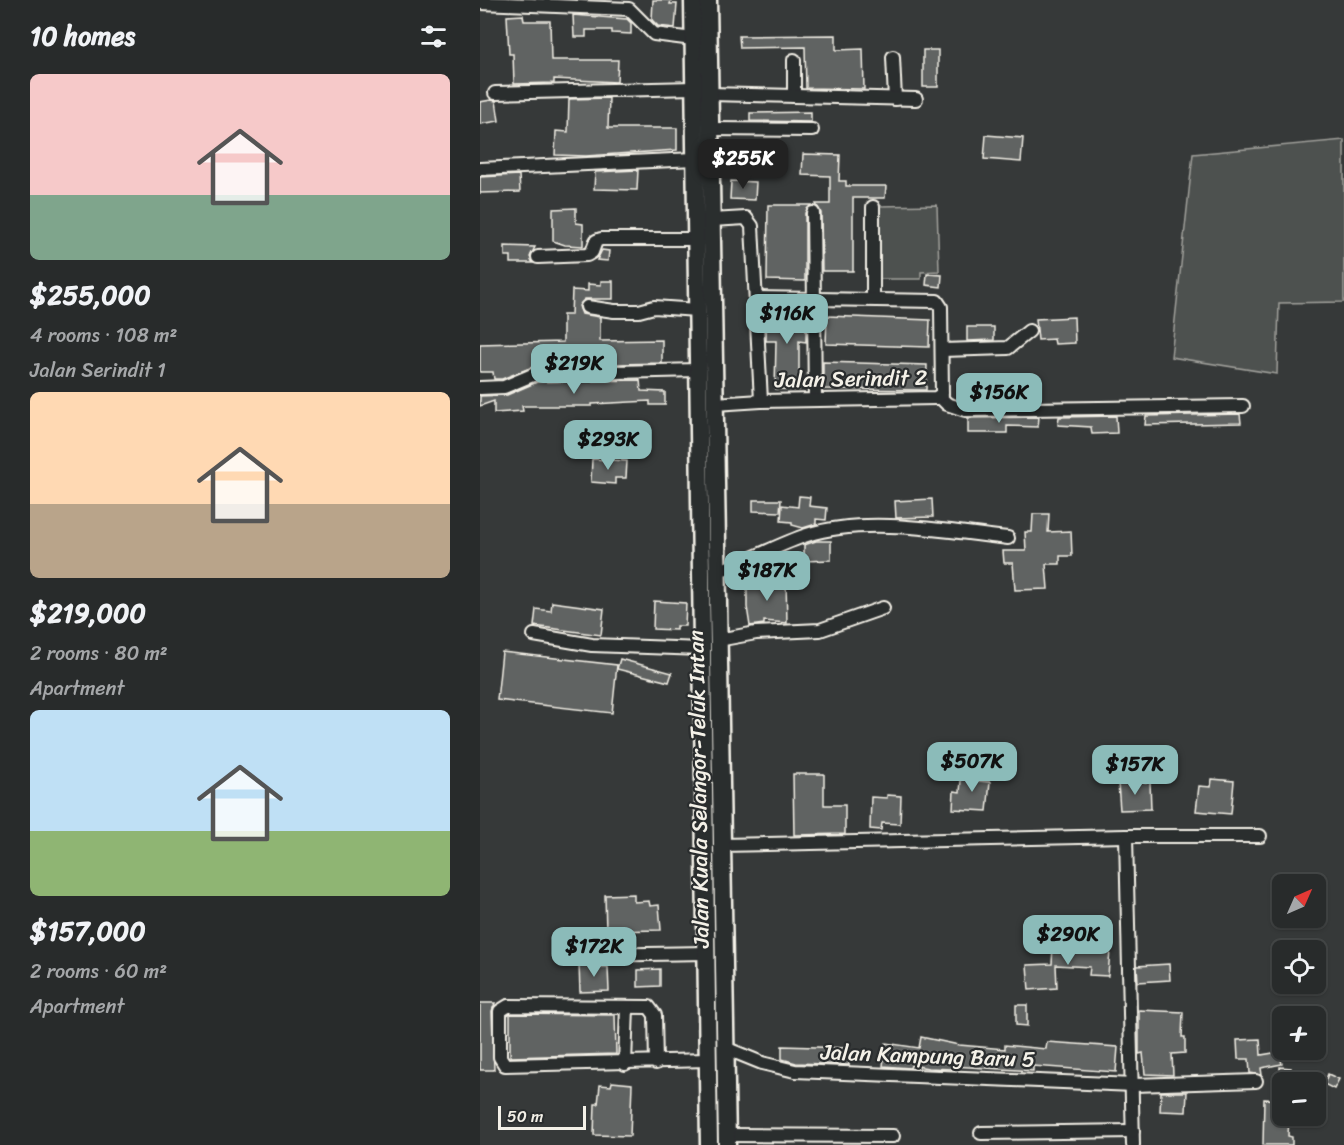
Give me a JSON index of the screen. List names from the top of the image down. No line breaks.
{"streets":{"highway":["Jalan Kuala Selangor-Teluk Intan"],"street":["Jalan Serindit 2","Jalan Kampung Baru 5"]},"crossings":[["Jalan Serindit 2","Jalan Kuala Selangor-Teluk Intan"],["Jalan Kuala Selangor-Teluk Intan","Jalan Kampung Baru 5"]],"scale_bar":"50 m","north":"top right","page":{"heading":"10 homes","list":[{"name":"$255,000","note":"4 rooms · 108 m² · Jalan Serindit 1"},{"name":"$219,000","note":"2 rooms · 80 m² · Apartment"},{"name":"$157,000","note":"2 rooms · 60 m² · Apartment"}],"price":["$255K","$116K","$219K","$156K","$293K","$187K","$507K","$157K","$290K","$172K"],"map_buttons":["+","−"],"scale":"50 m"}}
